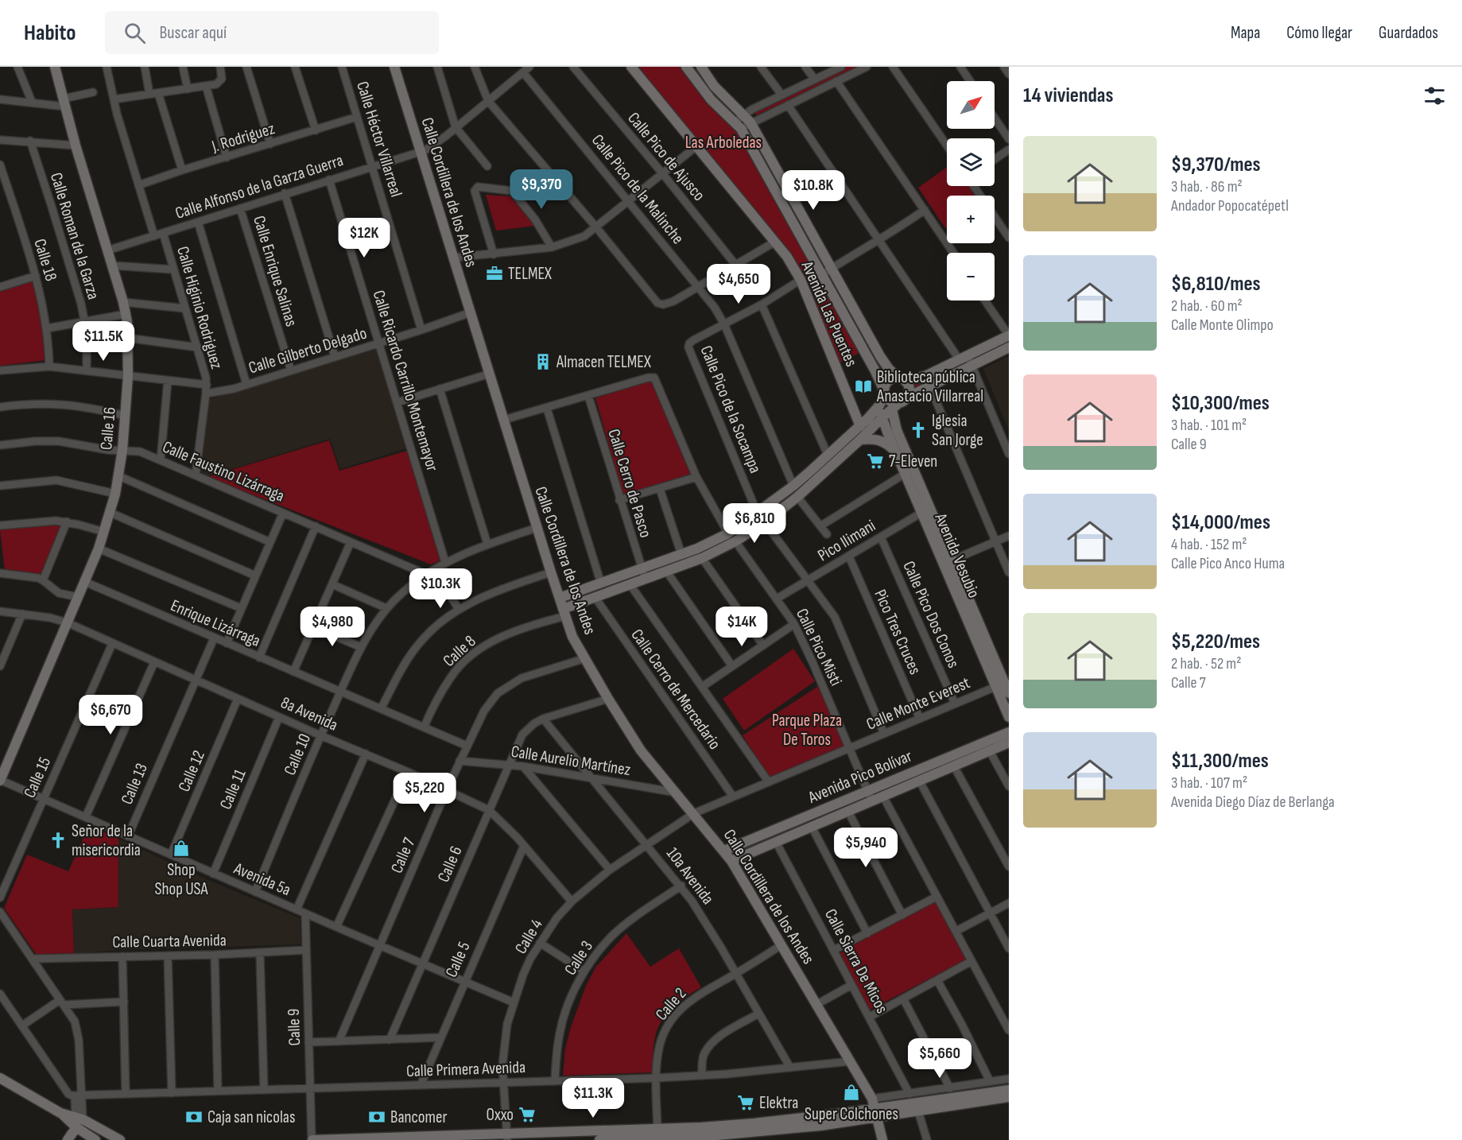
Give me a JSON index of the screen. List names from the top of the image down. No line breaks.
{"streets":{"street":["J. Rodriguez","Calle Héctor Villarreal","Calle Pico de Ajusco","Calle Alfonso de la Garza Guerra","Calle Pico de la Malinche","Calle Cordillera de los Andes","Calle Roman de la Garza","Calle 18","Calle Enrique Salinas","Calle Higinio Rodriguez","Avenida Las Puentes","Calle Gilberto Delgado","Calle Ricardo Carrillo Montemayor","Calle Pico de la Socampa","Calle 16","Calle Faustino Lizárraga","Calle Cerro de Pasco","Pico Ilimani","Avenida Vesubio","Calle Pico Dos Conos","Enrique Lizárraga","Pico Tres Cruces","Calle Pico Misti","Calle 8","Calle Cerro de Mercedario","Calle Monte Everest","8a Avenida","Calle 10","Calle Aurelio Martínez","Calle 12","Avenida Pico Bolívar","Calle 15","Calle 13","Calle 11","Calle 7","Calle 6","10a Avenida","Avenida 5a","Calle 4","Calle Cuarta Avenida","Calle 3","Calle 5","Calle Sierra De Micos","Calle 2","Calle 9","Calle Primera Avenida"]},"crossings":[["J. Rodriguez","Calle Héctor Villarreal"],["J. Rodriguez","Calle Higinio Rodriguez"],["Calle Héctor Villarreal","Calle Alfonso de la Garza Guerra"],["Calle Héctor Villarreal","Calle Gilberto Delgado"],["Calle Alfonso de la Garza Guerra","Calle Pico de la Malinche"],["Calle Alfonso de la Garza Guerra","Calle Cordillera de los Andes"],["Calle Alfonso de la Garza Guerra","Calle Enrique Salinas"],["Calle Alfonso de la Garza Guerra","Calle Higinio Rodriguez"],["Calle Alfonso de la Garza Guerra","Calle Ricardo Carrillo Montemayor"],["Calle Alfonso de la Garza Guerra","Calle 16"],["Calle Pico de la Malinche","Calle Pico de la Socampa"],["Calle Cordillera de los Andes","Calle Gilberto Delgado"],["Calle Cordillera de los Andes","Calle 8"],["Calle Cordillera de los Andes","Calle Monte Everest"],["Calle Cordillera de los Andes","Calle 10"],["Calle Cordillera de los Andes","Calle Aurelio Martínez"],["Calle Cordillera de los Andes","Avenida Pico Bolívar"],["Calle Cordillera de los Andes","Calle 7"],["Calle Cordillera de los Andes","Calle 6"],["Calle Cordillera de los Andes","Calle 4"],["Calle Cordillera de los Andes","Calle 2"],["Calle Cordillera de los Andes","Calle Primera Avenida"],["Calle Roman de la Garza","Calle Gilberto Delgado"],["Calle 18","Calle Gilberto Delgado"],["Calle Enrique Salinas","Calle Gilberto Delgado"],["Calle Higinio Rodriguez","Calle Gilberto Delgado"],["Calle Higinio Rodriguez","Calle Faustino Lizárraga"],["Calle Gilberto Delgado","Calle Ricardo Carrillo Montemayor"],["Calle Gilberto Delgado","Calle 16"],["Calle Ricardo Carrillo Montemayor","Calle 10"],["Calle Pico de la Socampa","Pico Ilimani"],["Calle Pico de la Socampa","Calle Monte Everest"],["Calle 16","Calle Faustino Lizárraga"],["Calle 16","Enrique Lizárraga"],["Calle 16","8a Avenida"],["Calle 16","Avenida 5a"],["Calle Faustino Lizárraga","Calle 10"],["Pico Ilimani","Avenida Vesubio"],["Pico Ilimani","Calle Pico Dos Conos"],["Pico Ilimani","Pico Tres Cruces"],["Pico Ilimani","Calle Pico Misti"],["Avenida Vesubio","Calle Monte Everest"],["Calle Pico Dos Conos","Calle Monte Everest"],["Enrique Lizárraga","Calle 8"],["Enrique Lizárraga","Calle 10"],["Enrique Lizárraga","Calle 13"],["Enrique Lizárraga","Calle 7"],["Pico Tres Cruces","Calle Monte Everest"],["Calle Pico Misti","Calle Monte Everest"],["Calle Pico Misti","Avenida Pico Bolívar"],["Calle Cerro de Mercedario","Calle Monte Everest"],["Calle Monte Everest","Calle 4"],["8a Avenida","Calle 10"],["8a Avenida","Calle 12"],["8a Avenida","Calle 15"],["8a Avenida","Calle 13"],["8a Avenida","Calle 11"],["8a Avenida","Calle 7"],["8a Avenida","Calle 6"],["8a Avenida","Calle 4"],["8a Avenida","Calle 5"],["Calle 10","Avenida 5a"],["Calle Aurelio Martínez","Calle 7"],["Calle Aurelio Martínez","Calle 6"],["Calle Aurelio Martínez","10a Avenida"],["Calle 12","Avenida 5a"],["Avenida Pico Bolívar","Calle Sierra De Micos"],["Calle 15","Avenida 5a"],["Calle 13","Avenida 5a"],["Calle 11","Avenida 5a"],["Calle 7","Avenida 5a"],["Calle 6","10a Avenida"],["Calle 6","Avenida 5a"],["10a Avenida","Calle 4"],["10a Avenida","Calle 3"],["10a Avenida","Calle 2"],["10a Avenida","Calle Primera Avenida"],["Avenida 5a","Calle 4"],["Avenida 5a","Calle 5"],["Avenida 5a","Calle 9"],["Calle 4","Calle Primera Avenida"],["Calle Cuarta Avenida","Calle 9"],["Calle 3","Calle Primera Avenida"],["Calle 5","Calle Primera Avenida"],["Calle 2","Calle Primera Avenida"],["Calle 9","Calle Primera Avenida"]],"parks":["Las Arboledas","Parque Plaza De Toros"],"places":{"office":["TELMEX"],"building":["Almacen TELMEX"],"library":["Biblioteca pública Anastacio Villarreal"],"church":["Iglesia San Jorge","Señor de la misericordia"],"supermarket":["7-Eleven","Elektra","Oxxo"],"shop":["Shop Shop USA","Super Colchones"],"bank":["Caja san nicolas","Bancomer"]},"north":"top right","page":{"header":"Habito","search":"Buscar aquí","nav":["Mapa","Cómo llegar","Guardados"],"heading":"14 viviendas","map_buttons":["+","−"],"list":[{"name":"$9,370/mes","note":"3 hab. · 86 m² · Andador Popocatépetl"},{"name":"$6,810/mes","note":"2 hab. · 60 m² · Calle Monte Olimpo"},{"name":"$10,300/mes","note":"3 hab. · 101 m² · Calle 9"},{"name":"$14,000/mes","note":"4 hab. · 152 m² · Calle Pico Anco Huma"},{"name":"$5,220/mes","note":"2 hab. · 52 m² · Calle 7"},{"name":"$11,300/mes","note":"3 hab. · 107 m² · Avenida Diego Díaz de Berlanga"}],"price":["$9,370","$10.8K","$12K","$4,650","$11.5K","$6,810","$10.3K","$4,980","$14K","$6,670","$5,220","$5,940","$5,660","$11.3K"]}}
